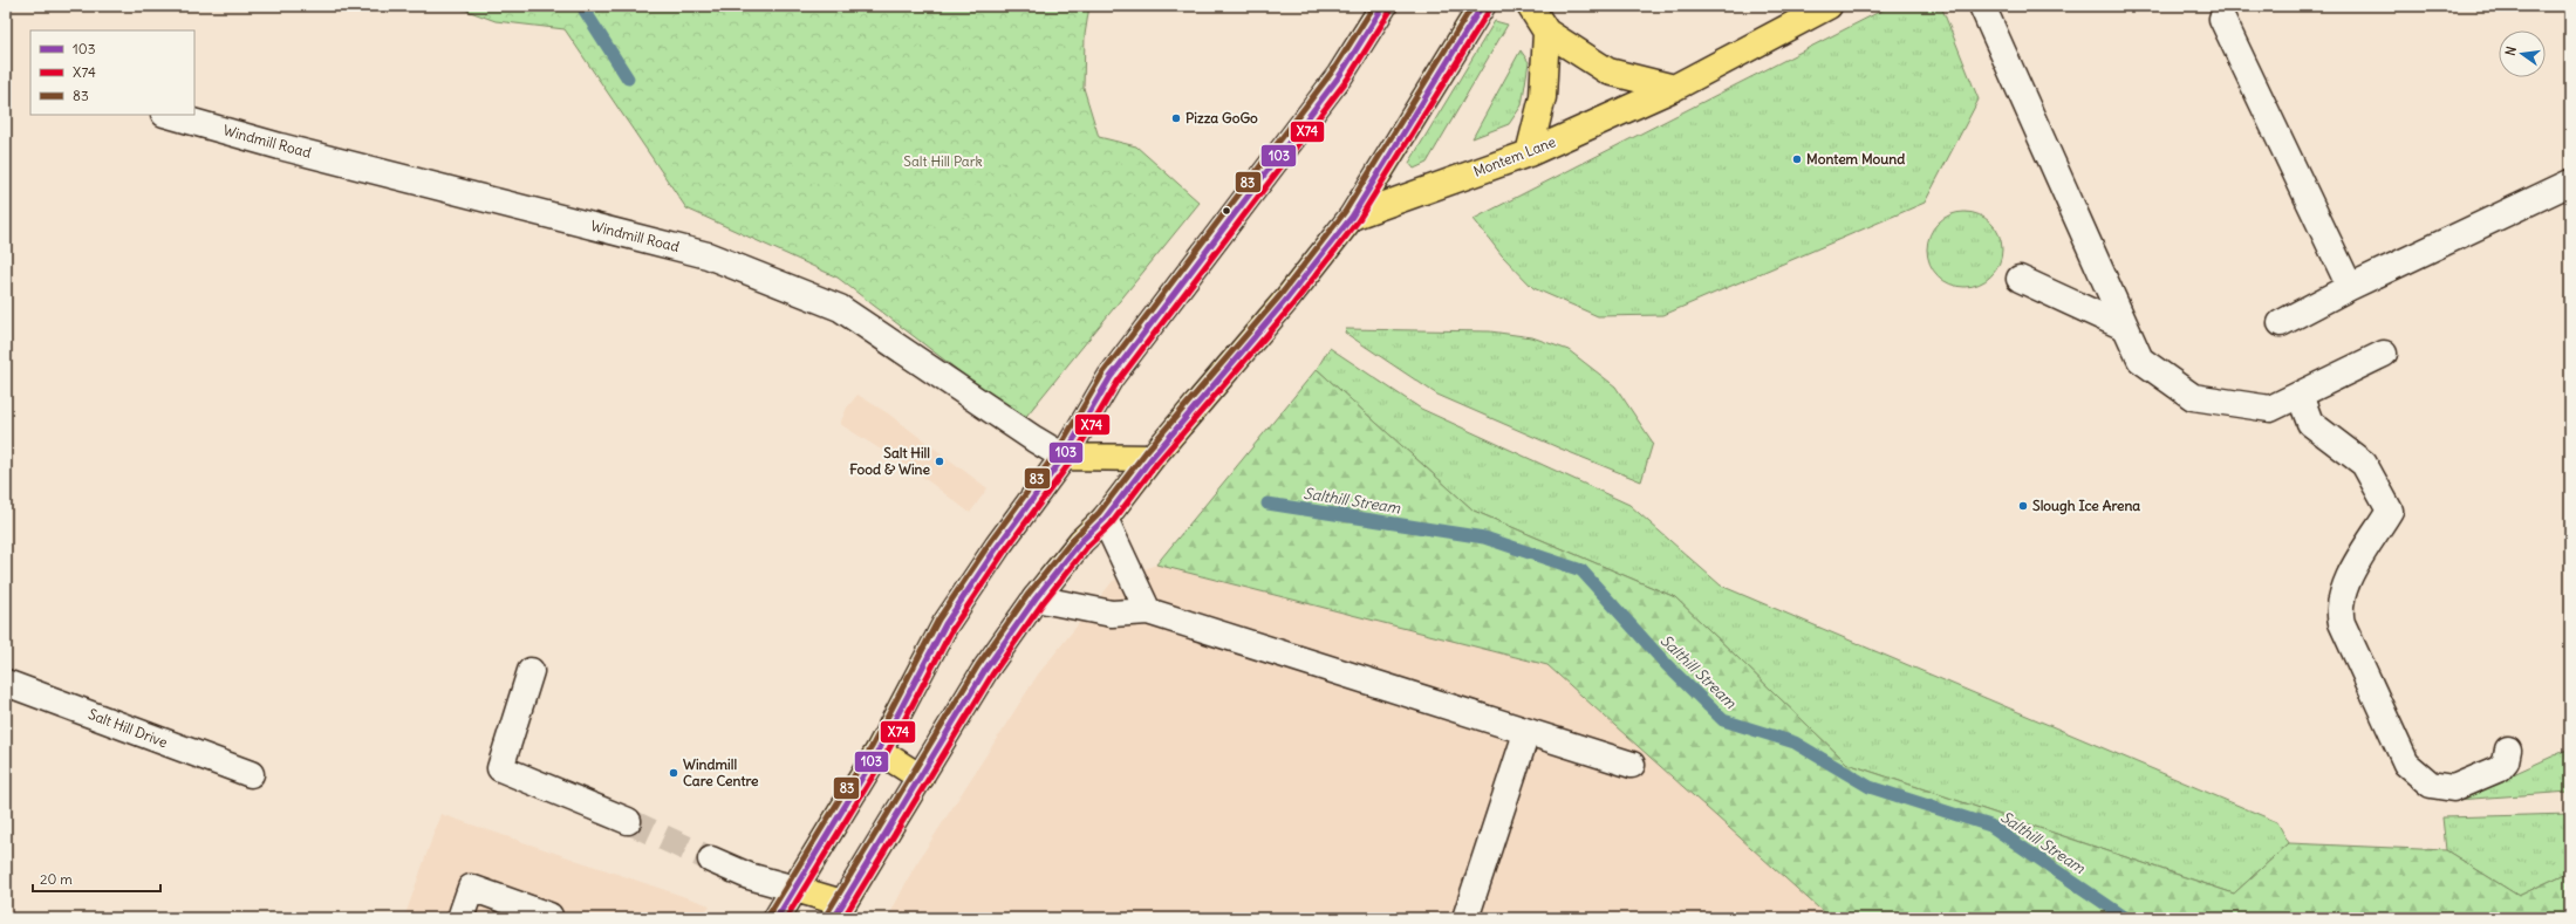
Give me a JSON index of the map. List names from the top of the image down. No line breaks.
{"streets":{"main road":["Montem Lane"],"street":["Windmill Road","Salt Hill Drive"]},"water":["Salthill Stream"],"parks":["Salt Hill Park"],"places":["Pizza GoGo","Montem Mound","Salt Hill Food & Wine","Slough Ice Arena","Windmill Care Centre"],"lines":["transit line 103","transit line 83","transit line X74"],"legend":["103","X74","83"],"scale_bar":"20 m","north":"left"}
